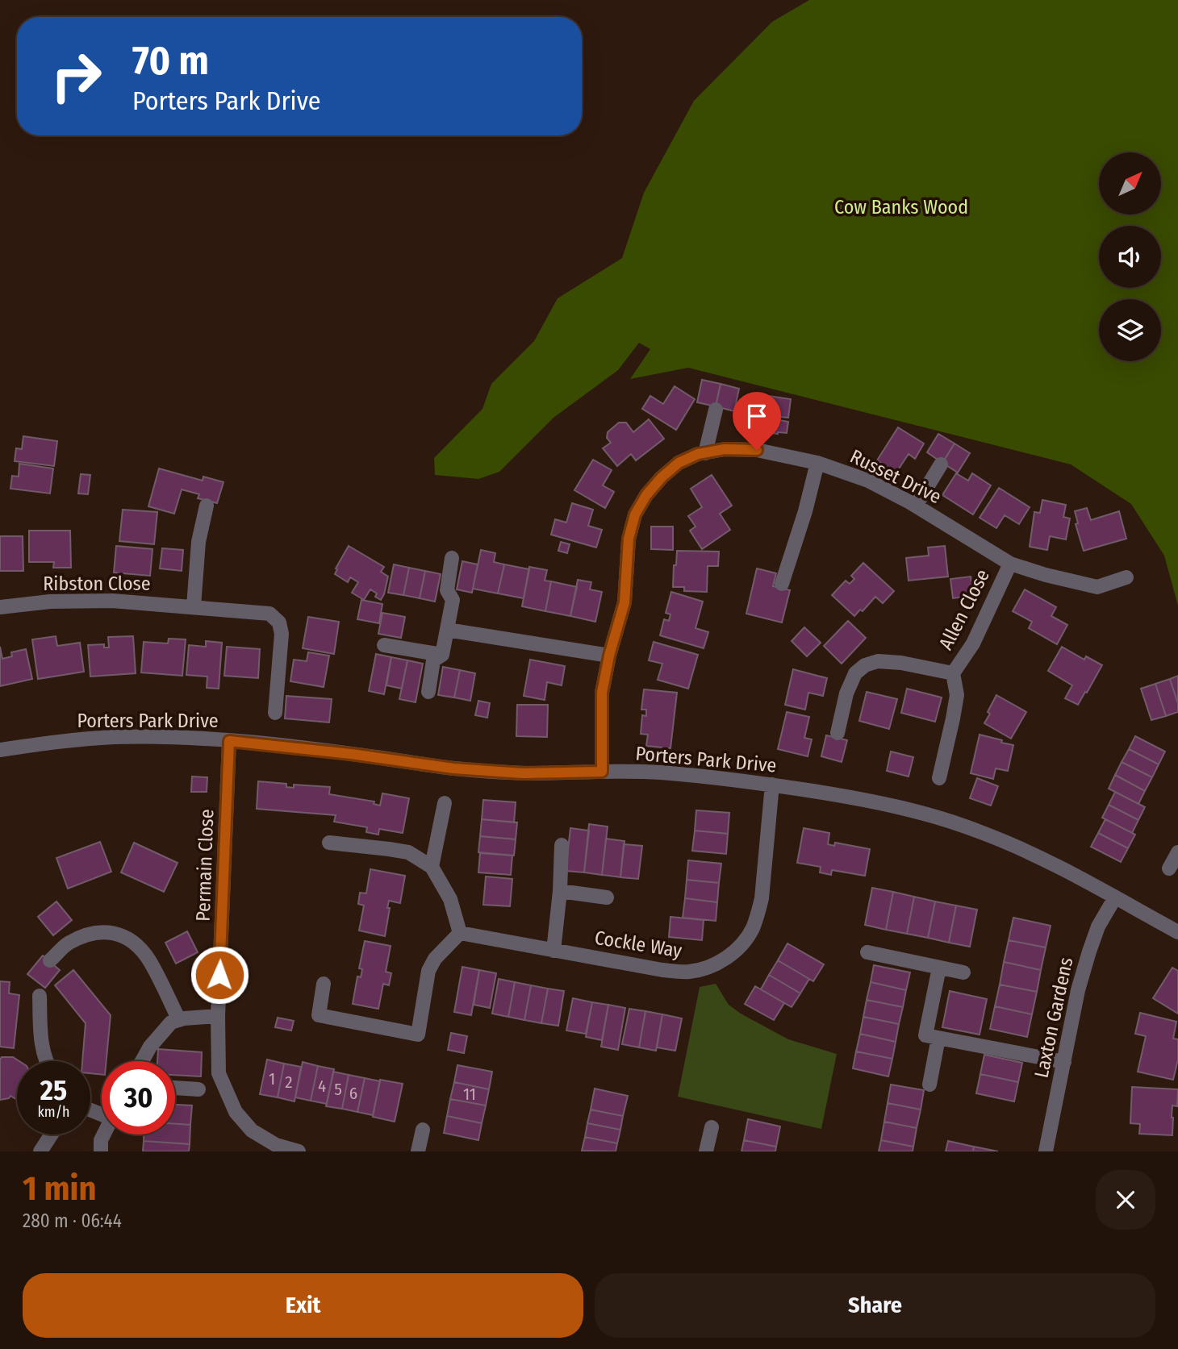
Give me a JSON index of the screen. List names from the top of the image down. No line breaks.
{"streets":{"street":["Russet Drive","Ribston Close","Allen Close","Porters Park Drive","Permain Close","Cockle Way","Laxton Gardens"]},"crossings":[["Russet Drive","Allen Close"],["Russet Drive","Porters Park Drive"],["Porters Park Drive","Permain Close"],["Porters Park Drive","Cockle Way"],["Porters Park Drive","Laxton Gardens"]],"parks":["Cow Banks Wood"],"house_numbers":["1","2","4","5","6","11"],"north":"top right","page":{"turn":["70 m","Porters Park Drive"],"speed":"25 km/h","limit":"30","heading":["1 min","280 m · 06:44"],"buttons":["Exit","Share"]}}
